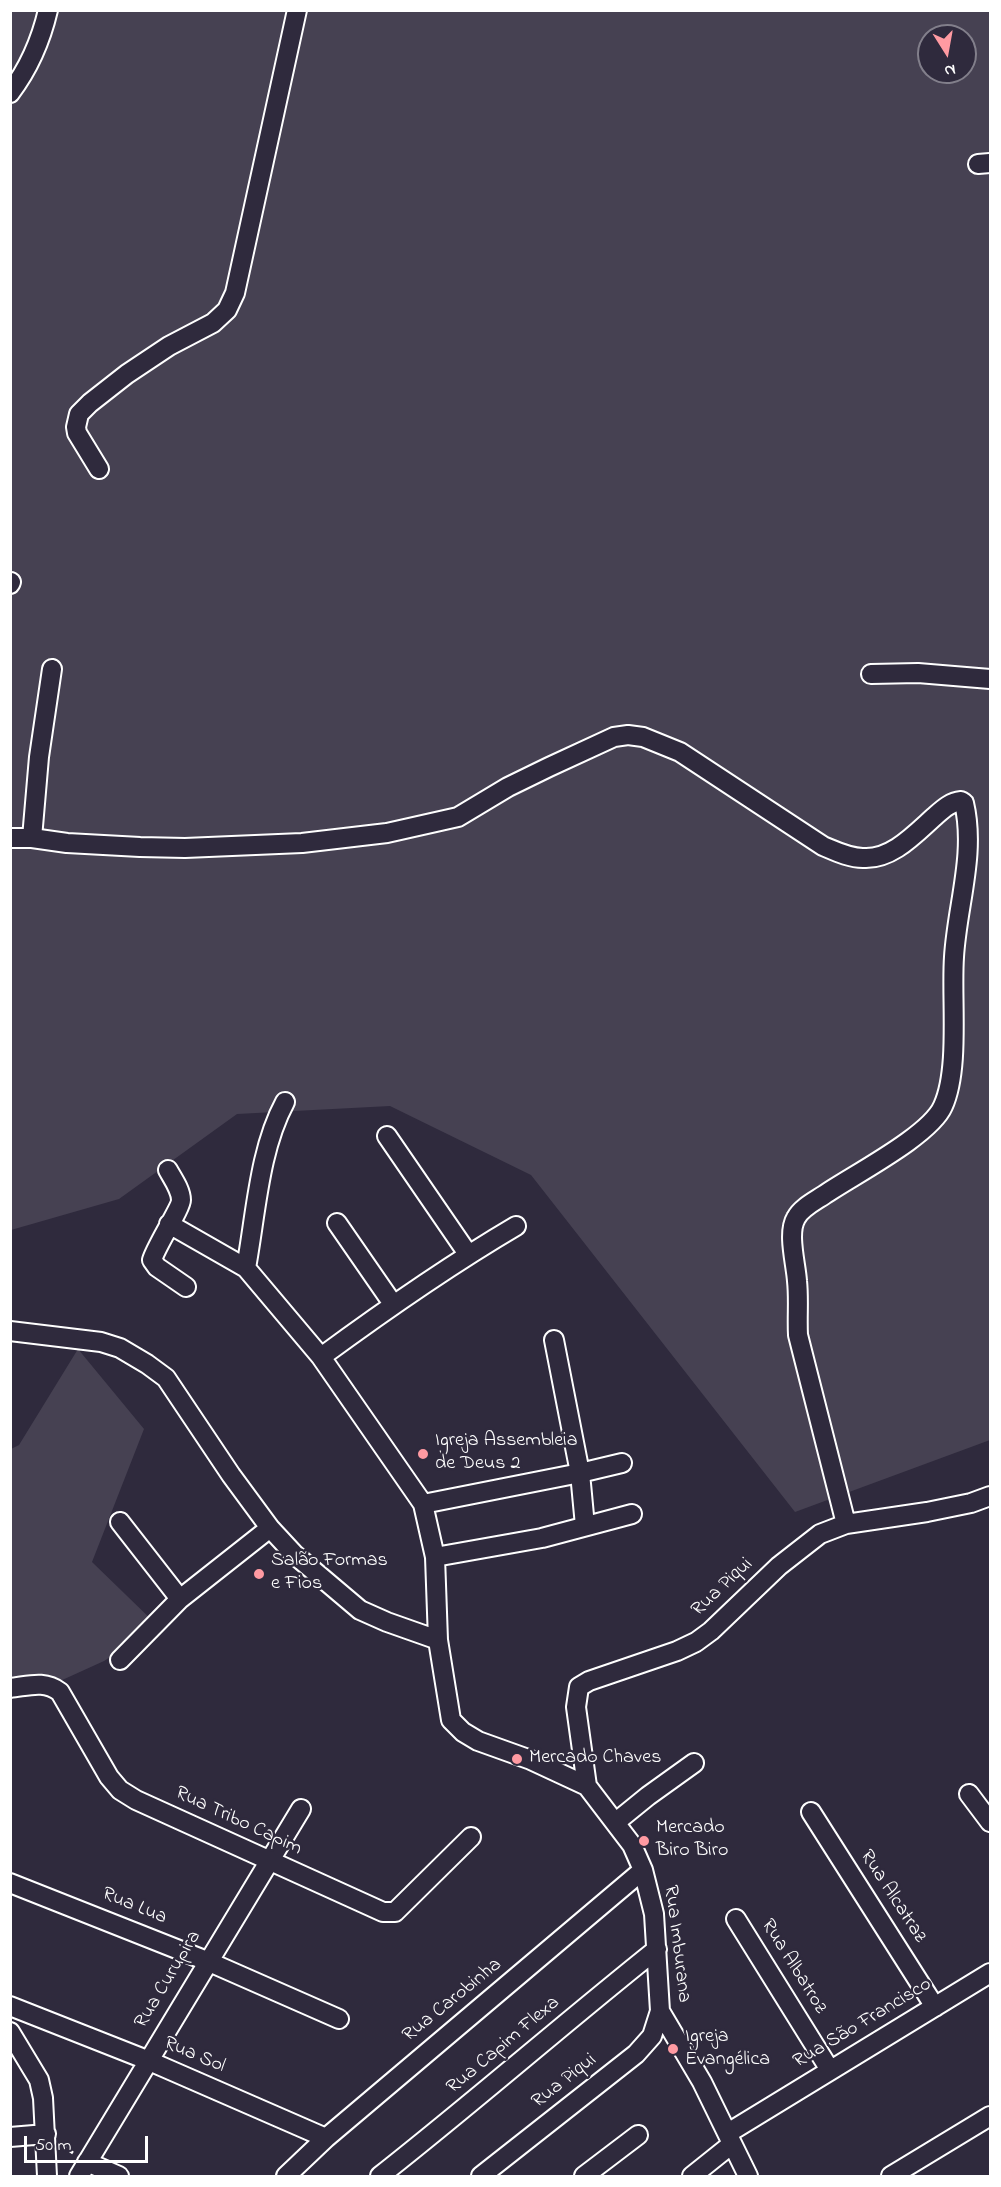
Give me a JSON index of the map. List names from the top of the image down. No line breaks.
{"streets":{"street":["Rua Piqui","Rua Tribo Capim","Rua Alcatraz","Rua Lua","Rua Imburana","Rua Albatroz","Rua Curupira","Rua Carobinha","Rua São Francisco","Rua Capim Flexa","Rua Sol"]},"crossings":[["Rua Piqui","Rua Imburana"],["Rua Tribo Capim","Rua Curupira"],["Rua Alcatraz","Rua São Francisco"],["Rua Lua","Rua Curupira"],["Rua Imburana","Rua Carobinha"],["Rua Imburana","Rua São Francisco"],["Rua Imburana","Rua Capim Flexa"],["Rua Albatroz","Rua São Francisco"],["Rua Curupira","Rua Sol"],["Rua Carobinha","Rua Sol"]],"places":["Igreja Assembleia de Deus 2","Salão Formas e Fios","Mercado Chaves","Mercado Biro Biro","Igreja Evangélica"],"scale_bar":"50 m","north":"bottom"}
